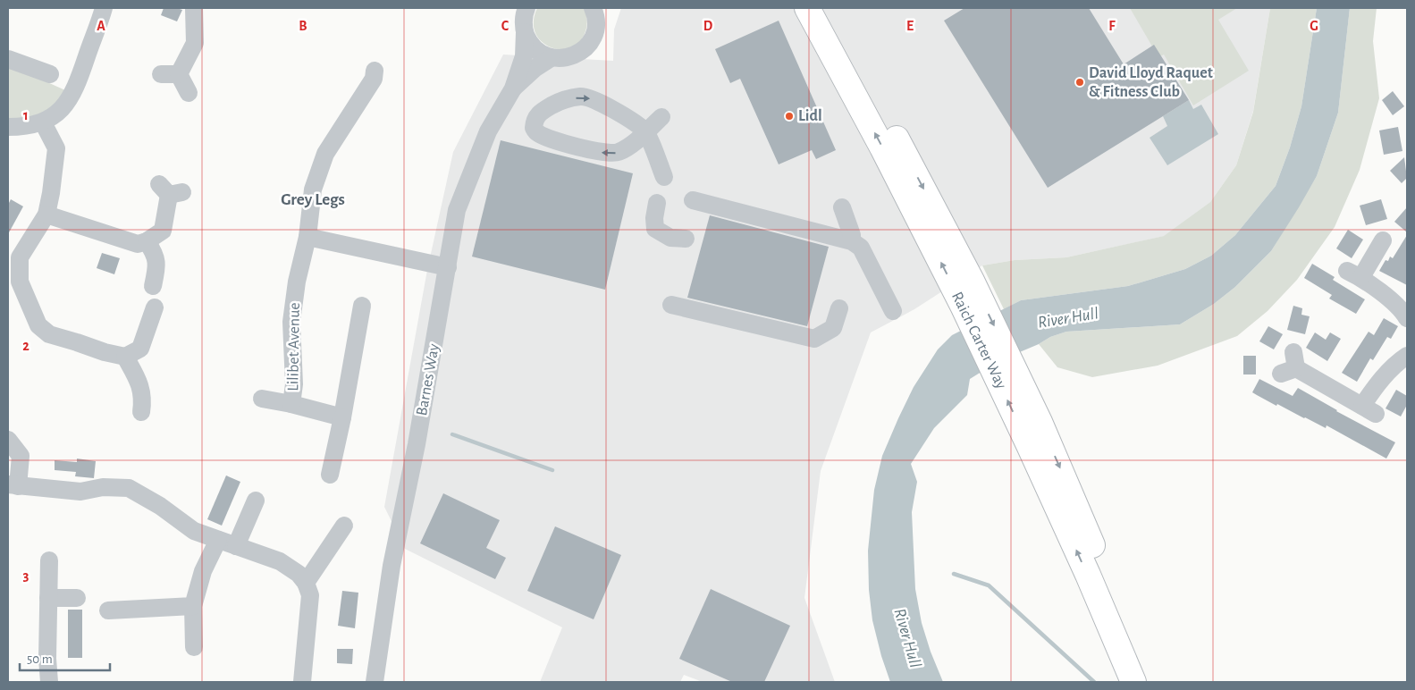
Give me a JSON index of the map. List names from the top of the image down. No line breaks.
{"streets":{"highway":["Raich Carter Way"],"street":["Lilibet Avenue","Barnes Way"]},"districts":["Grey Legs"],"water":["River Hull"],"places":["David Lloyd Raquet & Fitness Club","Lidl"],"scale_bar":"50 m","grid":{"columns":["A","B","C","D","E","F","G"],"rows":["1","2","3"]}}
